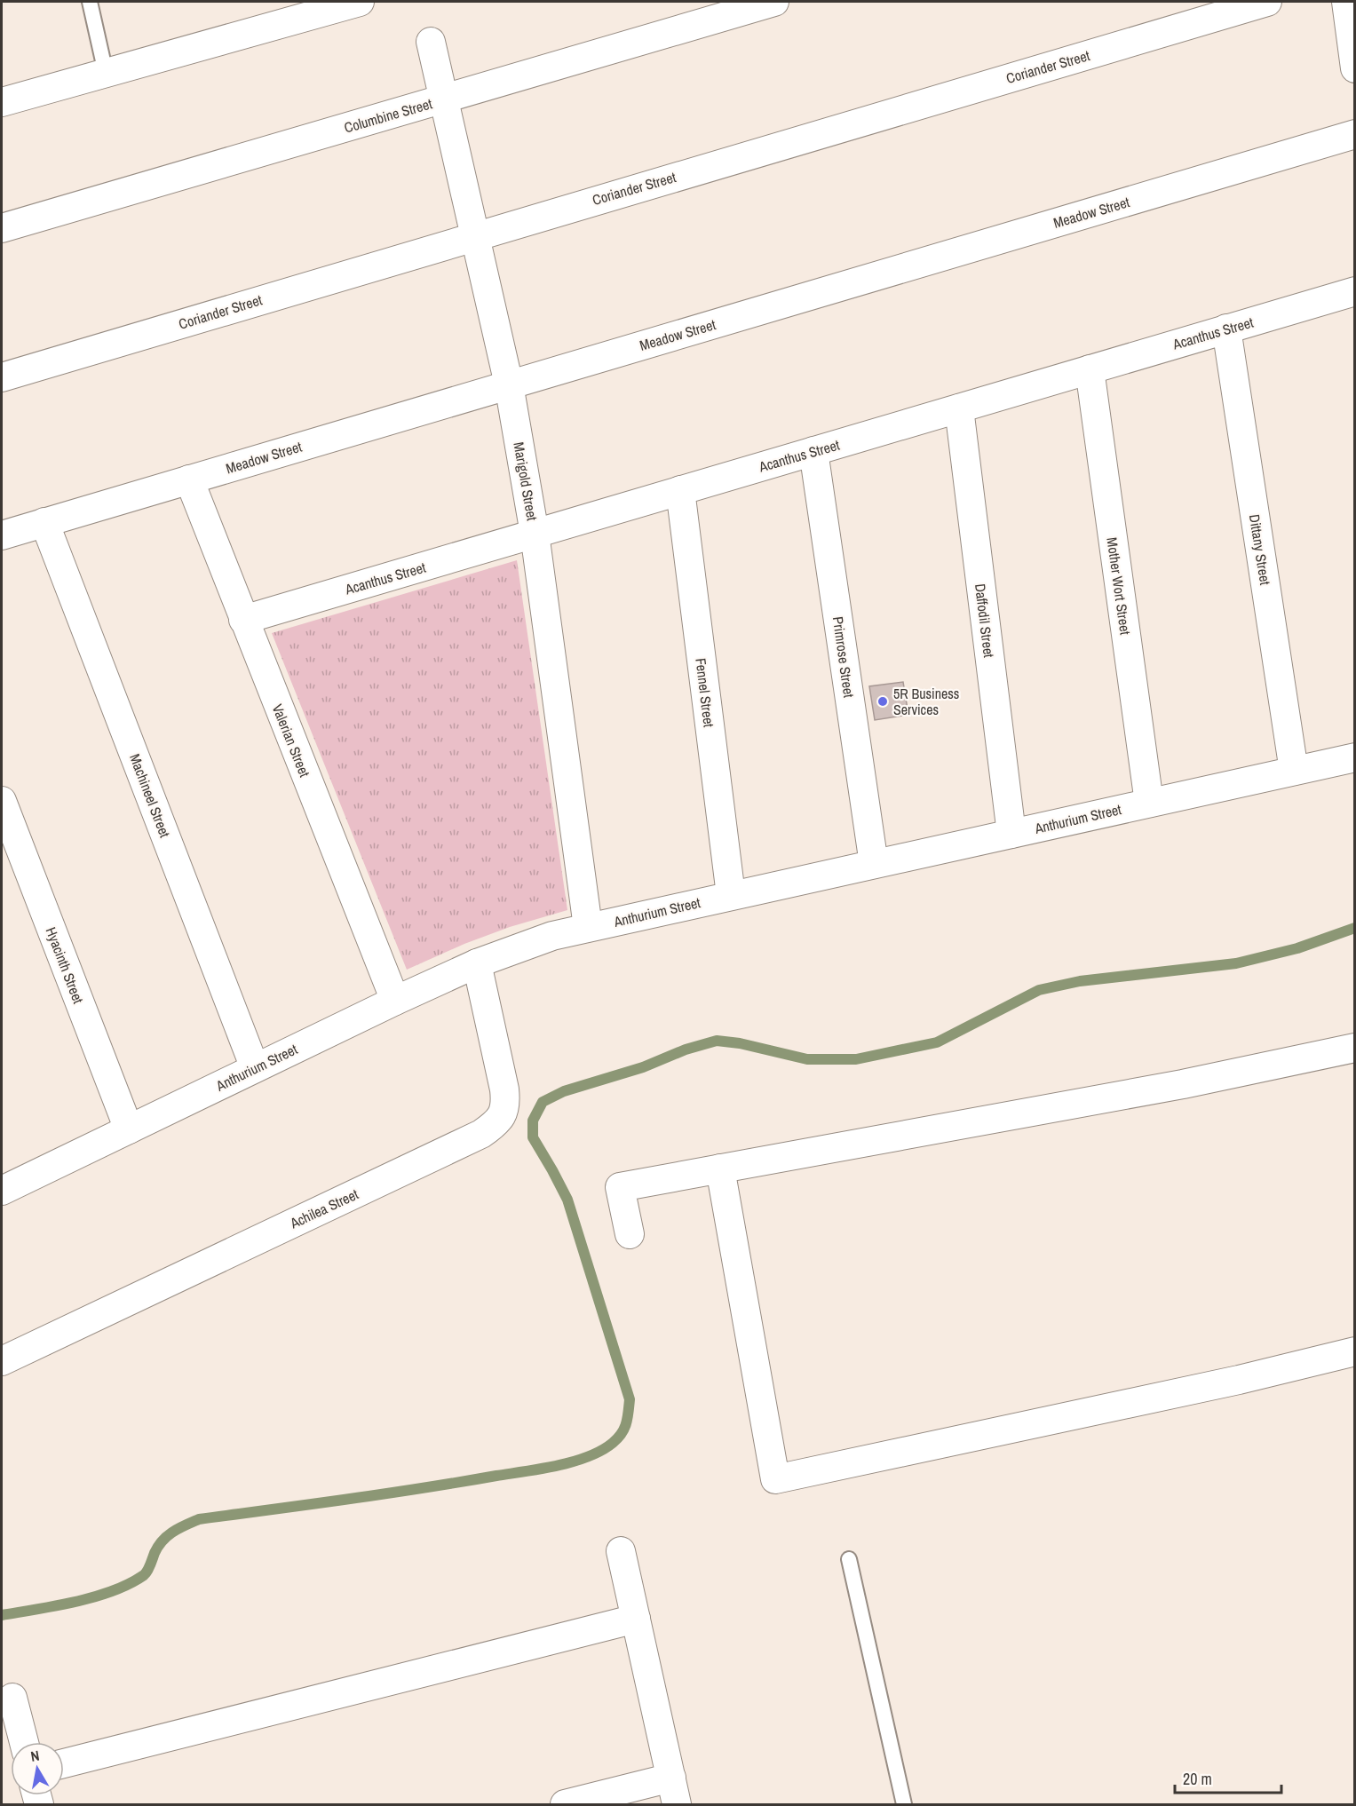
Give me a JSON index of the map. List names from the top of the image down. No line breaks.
{"streets":{"street":["Coriander Street","Columbine Street","Meadow Street","Acanthus Street","Marigold Street","Dittany Street","Mother Wort Street","Daffodil Street","Primrose Street","Fennel Street","Valerian Street","Machineel Street","Anthurium Street","Hyacinth Street","Achilea Street"]},"crossings":[["Coriander Street","Marigold Street"],["Columbine Street","Marigold Street"],["Meadow Street","Marigold Street"],["Meadow Street","Valerian Street"],["Meadow Street","Machineel Street"],["Acanthus Street","Marigold Street"],["Acanthus Street","Dittany Street"],["Acanthus Street","Mother Wort Street"],["Acanthus Street","Daffodil Street"],["Acanthus Street","Primrose Street"],["Acanthus Street","Fennel Street"],["Acanthus Street","Valerian Street"],["Marigold Street","Anthurium Street"],["Dittany Street","Anthurium Street"],["Mother Wort Street","Anthurium Street"],["Daffodil Street","Anthurium Street"],["Primrose Street","Anthurium Street"],["Fennel Street","Anthurium Street"],["Valerian Street","Anthurium Street"],["Machineel Street","Anthurium Street"],["Anthurium Street","Hyacinth Street"],["Anthurium Street","Achilea Street"]],"places":["5R Business Services"],"scale_bar":"20 m","north":"top"}
